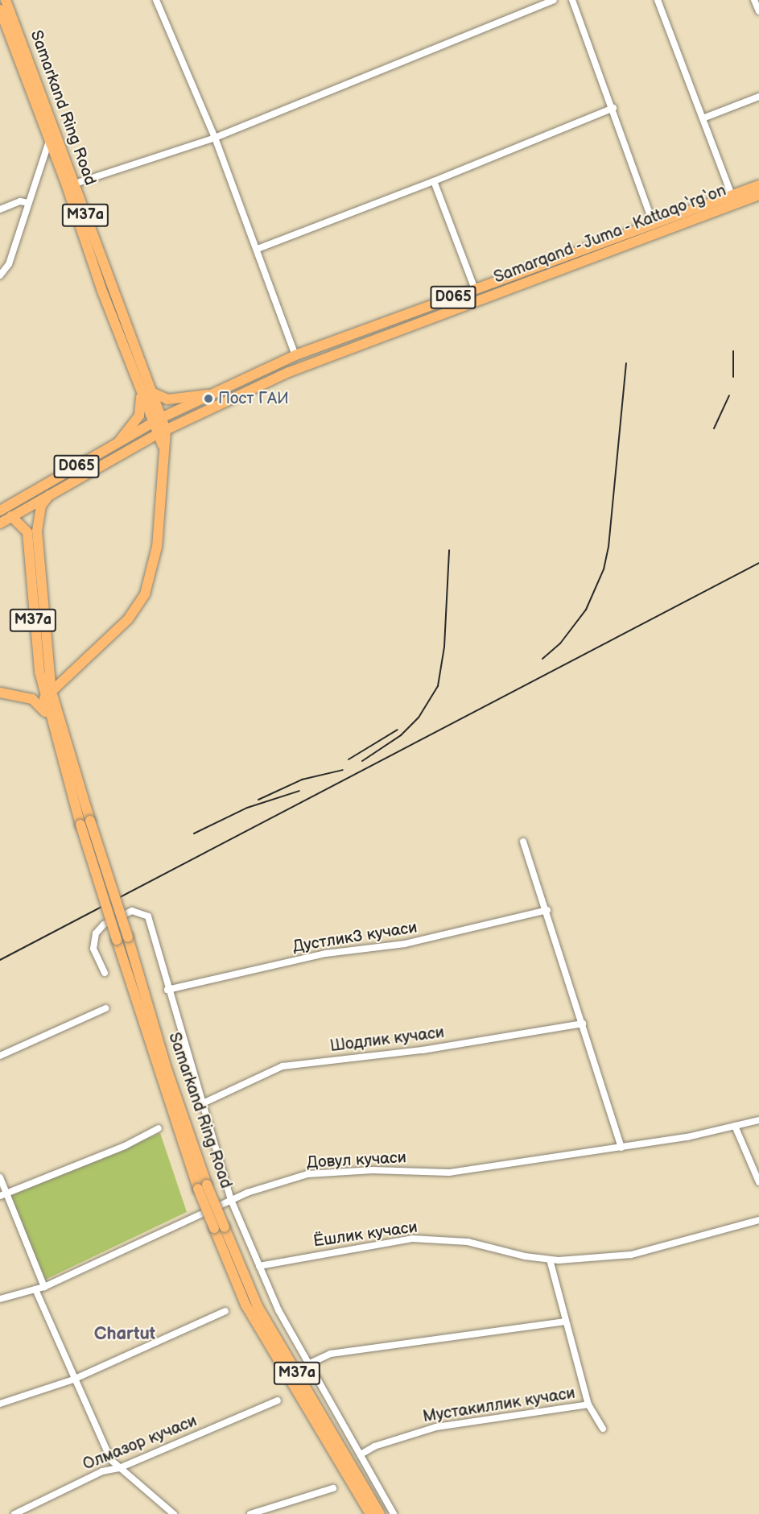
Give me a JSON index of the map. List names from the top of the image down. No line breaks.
{"streets":{"main road":["Samarkand Ring Road","M37a","Samarqand - Juma - Kattaqo‘rg‘on","D065"],"street":["Дустлик3 кучаси","Шодлик кучаси","Довул кучаси","Ёшлик кучаси","Мустакиллик кучаси","Олмазор кучаси"]},"crossings":[["Samarkand Ring Road","M37a"],["Samarkand Ring Road","Samarqand - Juma - Kattaqo‘rg‘on"],["Ёшлик кучаси","Мустакиллик кучаси"]],"districts":["Chartut"],"places":["Пост ГАИ"]}
